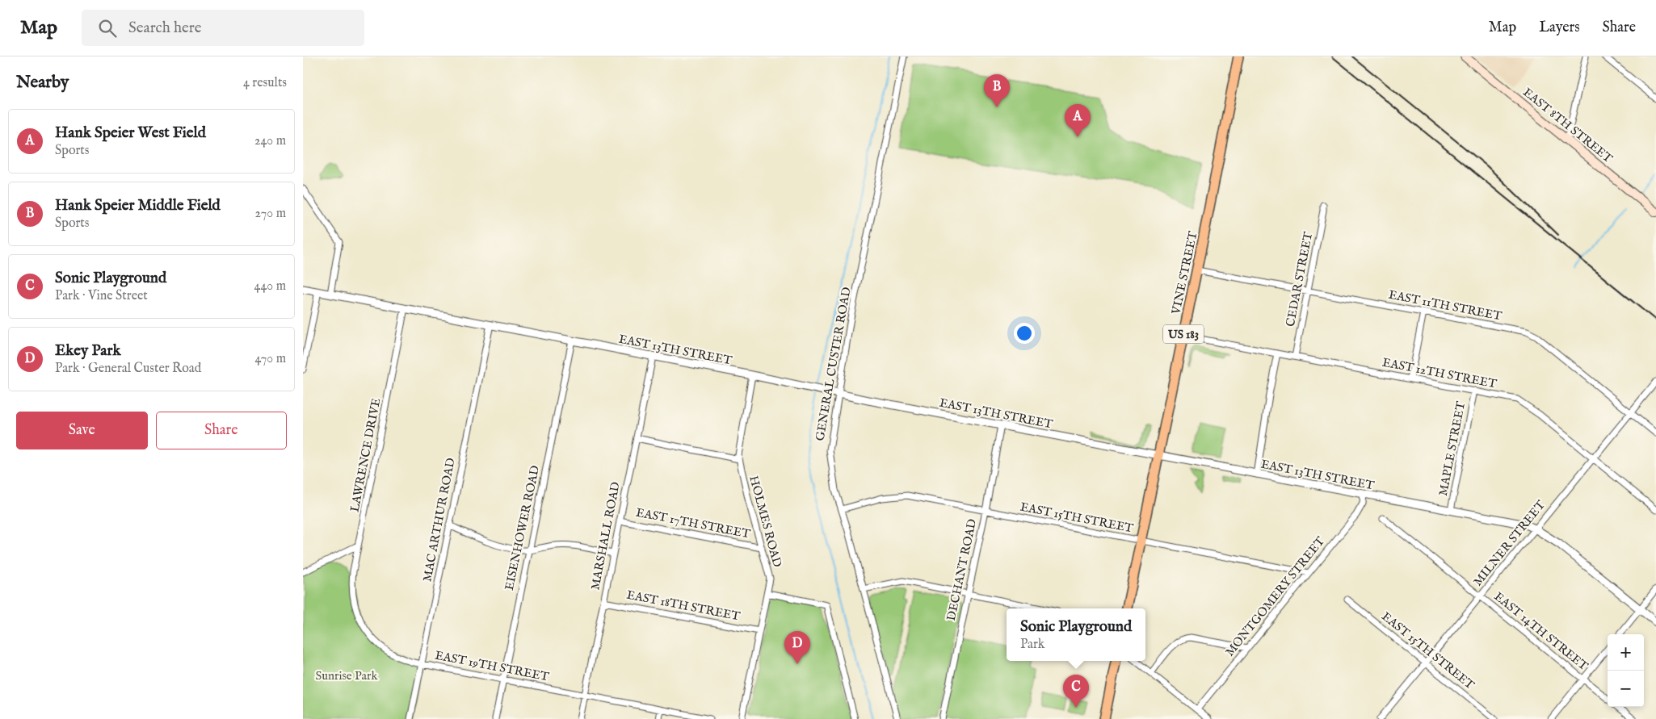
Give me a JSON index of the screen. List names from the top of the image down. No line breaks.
{"streets":{"main road":["EAST 8TH STREET","VINE STREET","US 183"],"street":["CEDAR STREET","EAST 11TH STREET","EAST 13TH STREET","GENERAL CUSTER ROAD","EAST 12TH STREET","MAPLE STREET","LAWRENCE DRIVE","EAST 15TH STREET","MAC ARTHUR ROAD","HOLMES ROAD","EAST 17TH STREET","EISENHOWER ROAD","MARSHALL ROAD","MILNER STREET","DECHANT ROAD","MONTGOMERY STREET","EAST 18TH STREET","EAST 14TH STREET","EAST 19TH STREET"]},"crossings":[["VINE STREET","EAST 11TH STREET"],["VINE STREET","EAST 13TH STREET"],["VINE STREET","EAST 12TH STREET"],["VINE STREET","EAST 15TH STREET"],["CEDAR STREET","EAST 11TH STREET"],["CEDAR STREET","EAST 12TH STREET"],["EAST 11TH STREET","MILNER STREET"],["EAST 13TH STREET","GENERAL CUSTER ROAD"],["EAST 13TH STREET","MAPLE STREET"],["EAST 13TH STREET","LAWRENCE DRIVE"],["EAST 13TH STREET","MAC ARTHUR ROAD"],["EAST 13TH STREET","HOLMES ROAD"],["EAST 13TH STREET","EISENHOWER ROAD"],["EAST 13TH STREET","MARSHALL ROAD"],["EAST 13TH STREET","MILNER STREET"],["EAST 13TH STREET","DECHANT ROAD"],["EAST 13TH STREET","MONTGOMERY STREET"],["GENERAL CUSTER ROAD","EAST 15TH STREET"],["EAST 12TH STREET","MAPLE STREET"],["EAST 12TH STREET","MILNER STREET"],["LAWRENCE DRIVE","EAST 19TH STREET"],["EAST 15TH STREET","MILNER STREET"],["EAST 15TH STREET","DECHANT ROAD"],["EAST 15TH STREET","MONTGOMERY STREET"],["MAC ARTHUR ROAD","EAST 19TH STREET"],["HOLMES ROAD","EAST 17TH STREET"],["HOLMES ROAD","EAST 18TH STREET"],["EAST 17TH STREET","MARSHALL ROAD"],["EISENHOWER ROAD","EAST 19TH STREET"],["MARSHALL ROAD","EAST 18TH STREET"],["MARSHALL ROAD","EAST 19TH STREET"],["MILNER STREET","EAST 14TH STREET"]],"parks":["Sunrise Park"],"page":{"header":"Map","search":"Search here","nav":["Map","Layers","Share"],"heading":["Nearby","4 results"],"pins":["B","A","D","C"],"list":[{"mark":"A","name":"Hank Speier West Field","note":"Sports","value":"240 m"},{"mark":"B","name":"Hank Speier Middle Field","note":"Sports","value":"270 m"},{"mark":"C","name":"Sonic Playground","note":"Park · Vine Street","value":"440 m"},{"mark":"D","name":"Ekey Park","note":"Park · General Custer Road","value":"470 m"}],"buttons":["Save","Share"],"popup":["Sonic Playground","Park"],"map_buttons":["+","−"]}}
